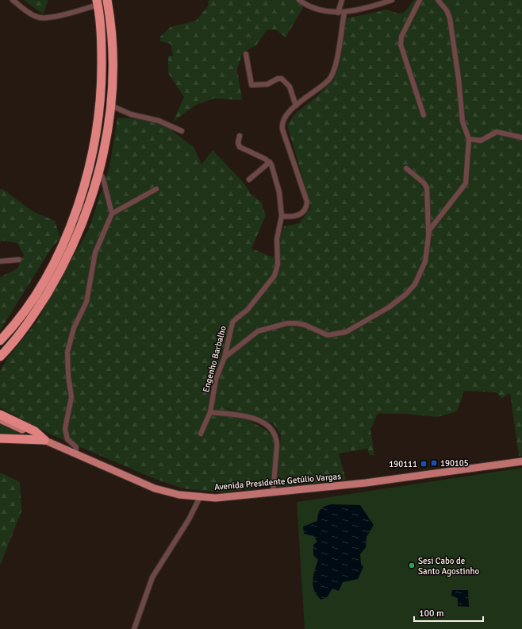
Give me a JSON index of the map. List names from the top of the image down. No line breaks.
{"streets":{"main road":["Avenida Presidente Getúlio Vargas"],"street":["Engenho Barbalho"]},"places":{"transit":["190105","190111"],"other":["Sesi Cabo de Santo Agostinho"]},"scale_bar":"100 m"}
